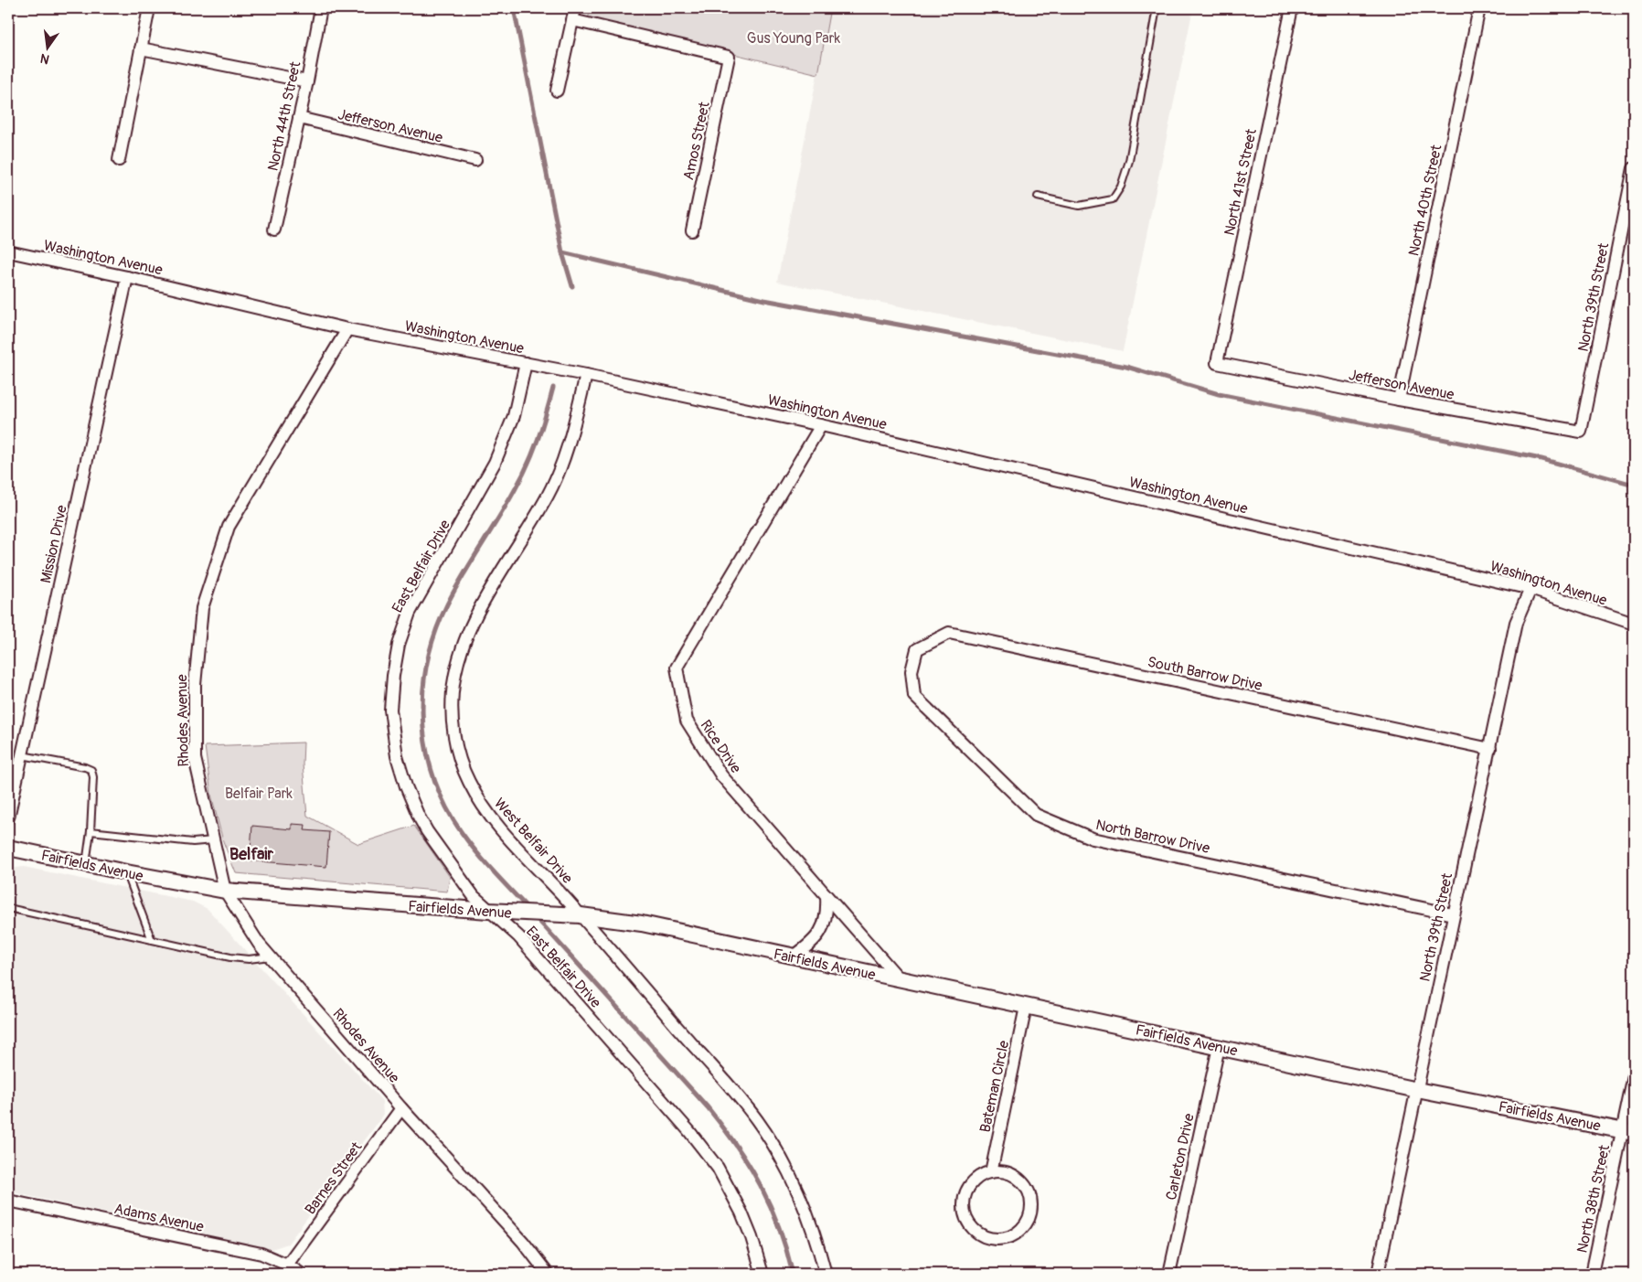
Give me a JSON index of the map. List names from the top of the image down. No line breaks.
{"streets":{"street":["North 44th Street","Jefferson Avenue","Amos Street","North 41st Street","North 40th Street","Washington Avenue","North 39th Street","Mission Drive","East Belfair Drive","South Barrow Drive","Rhodes Avenue","Rice Drive","North Barrow Drive","West Belfair Drive","Fairfields Avenue","Bateman Circle","Carleton Drive","Barnes Street","North 38th Street","Adams Avenue"]},"crossings":[["North 44th Street","Jefferson Avenue"],["Jefferson Avenue","North 41st Street"],["Jefferson Avenue","North 40th Street"],["Jefferson Avenue","North 39th Street"],["Washington Avenue","North 39th Street"],["Washington Avenue","Mission Drive"],["Washington Avenue","East Belfair Drive"],["Washington Avenue","Rhodes Avenue"],["Washington Avenue","Rice Drive"],["Washington Avenue","West Belfair Drive"],["North 39th Street","South Barrow Drive"],["North 39th Street","North Barrow Drive"],["North 39th Street","Fairfields Avenue"],["East Belfair Drive","Fairfields Avenue"],["South Barrow Drive","North Barrow Drive"],["Rhodes Avenue","Fairfields Avenue"],["Rhodes Avenue","Barnes Street"],["Rice Drive","Fairfields Avenue"],["West Belfair Drive","Fairfields Avenue"],["Fairfields Avenue","Bateman Circle"],["Fairfields Avenue","Carleton Drive"],["Fairfields Avenue","North 38th Street"],["Barnes Street","Adams Avenue"]],"districts":["Belfair"],"parks":["Gus Young Park","Belfair Park"],"north":"bottom"}
